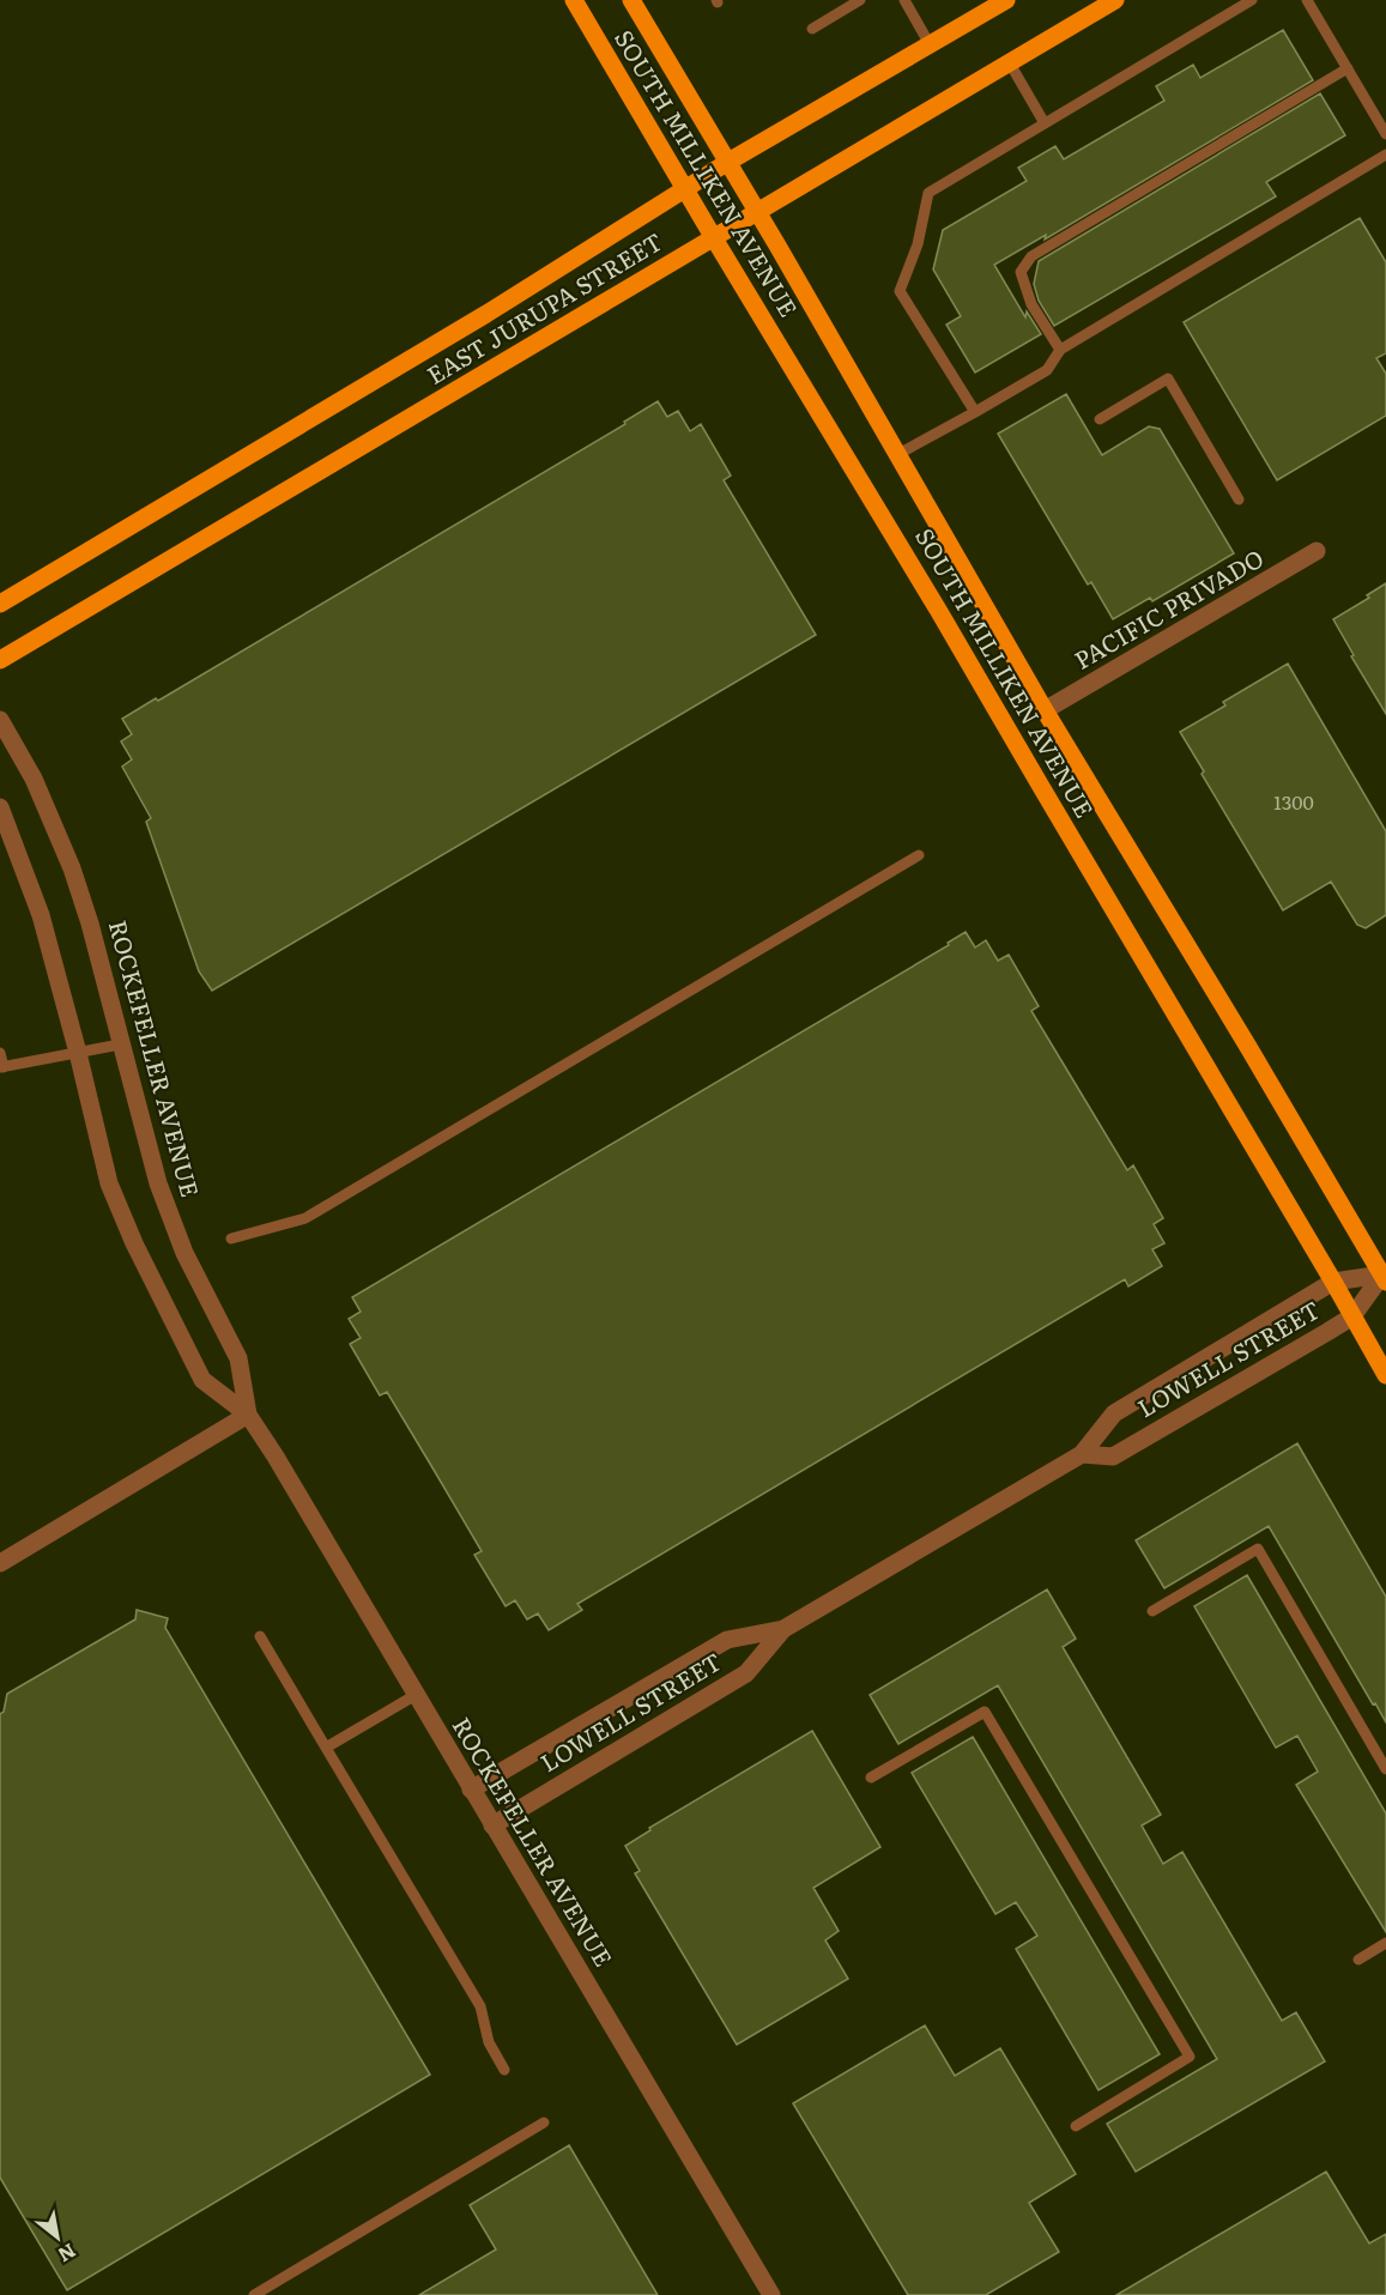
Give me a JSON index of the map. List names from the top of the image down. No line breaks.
{"streets":{"main road":["SOUTH MILLIKEN AVENUE","EAST JURUPA STREET"],"street":["PACIFIC PRIVADO","ROCKEFELLER AVENUE","LOWELL STREET"]},"crossings":[["SOUTH MILLIKEN AVENUE","EAST JURUPA STREET"],["SOUTH MILLIKEN AVENUE","PACIFIC PRIVADO"],["SOUTH MILLIKEN AVENUE","LOWELL STREET"],["ROCKEFELLER AVENUE","LOWELL STREET"]],"house_numbers":["1300"],"north":"bottom right"}
